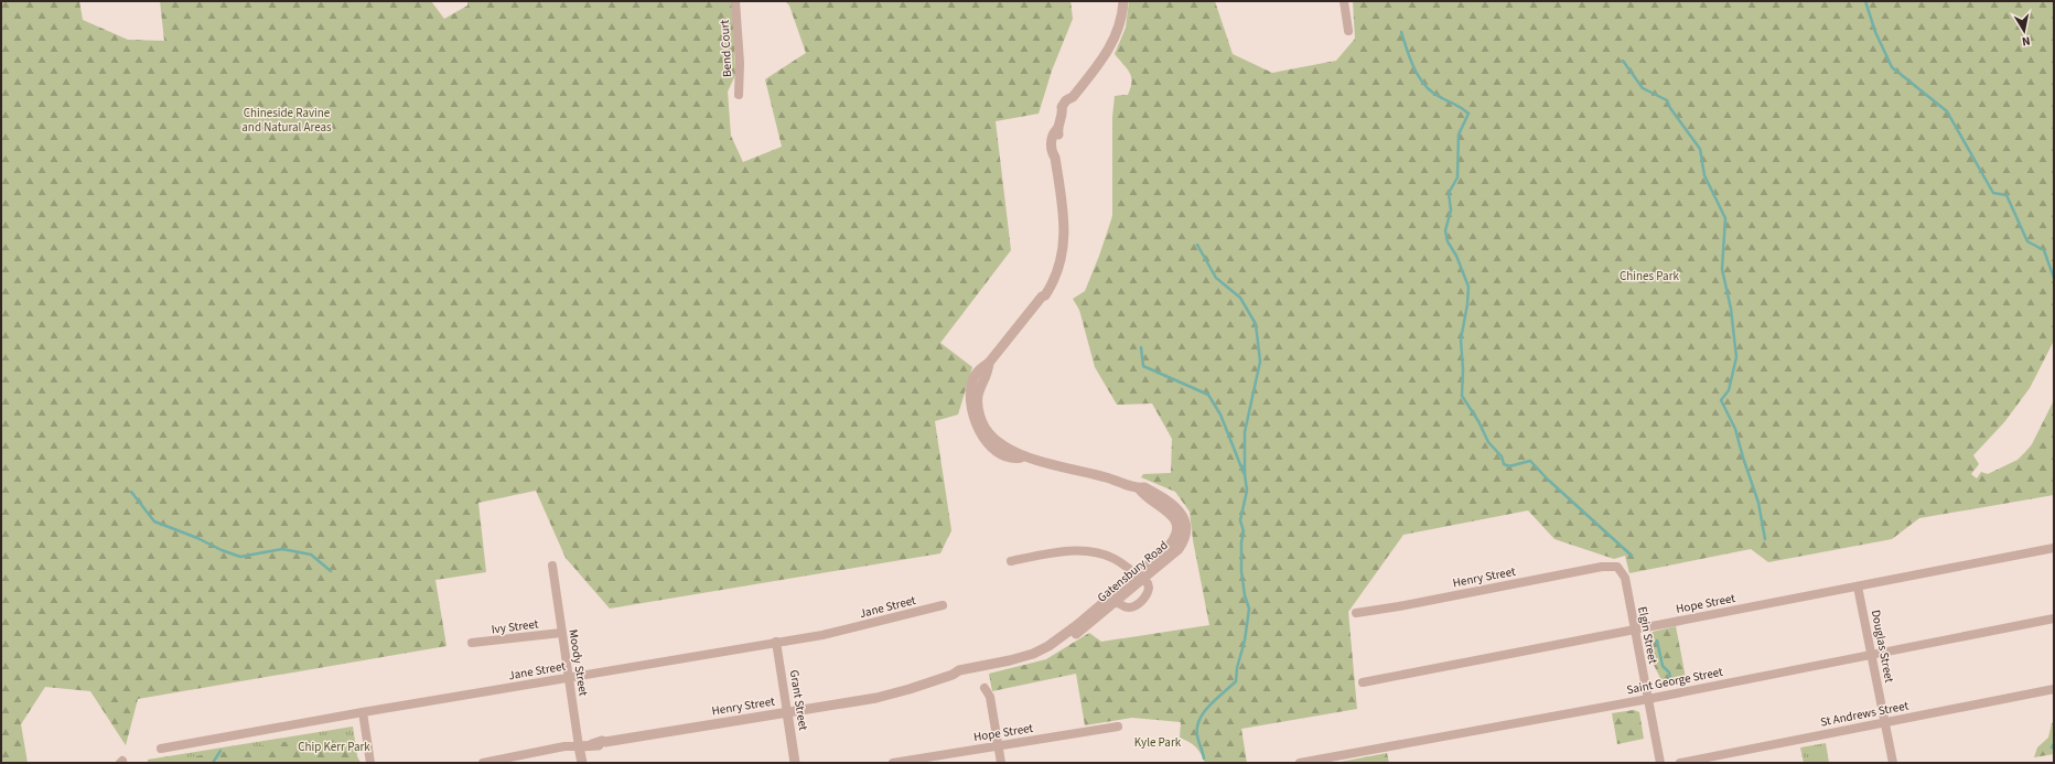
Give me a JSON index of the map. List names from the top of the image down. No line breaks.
{"streets":{"street":["Bend Court","Gatensbury Road","Henry Street","Hope Street","Jane Street","Ivy Street","Elgin Street","Douglas Street","Moody Street","Saint George Street","Grant Street","St Andrews Street"]},"crossings":[["Gatensbury Road","Henry Street"],["Henry Street","Elgin Street"],["Henry Street","Moody Street"],["Henry Street","Grant Street"],["Hope Street","Elgin Street"],["Hope Street","Douglas Street"],["Jane Street","Moody Street"],["Jane Street","Grant Street"],["Ivy Street","Moody Street"],["Elgin Street","Saint George Street"],["Douglas Street","Saint George Street"],["Douglas Street","St Andrews Street"]],"parks":["Chineside Ravine and Natural Areas","Chines Park","Kyle Park","Chip Kerr Park"],"north":"bottom"}
